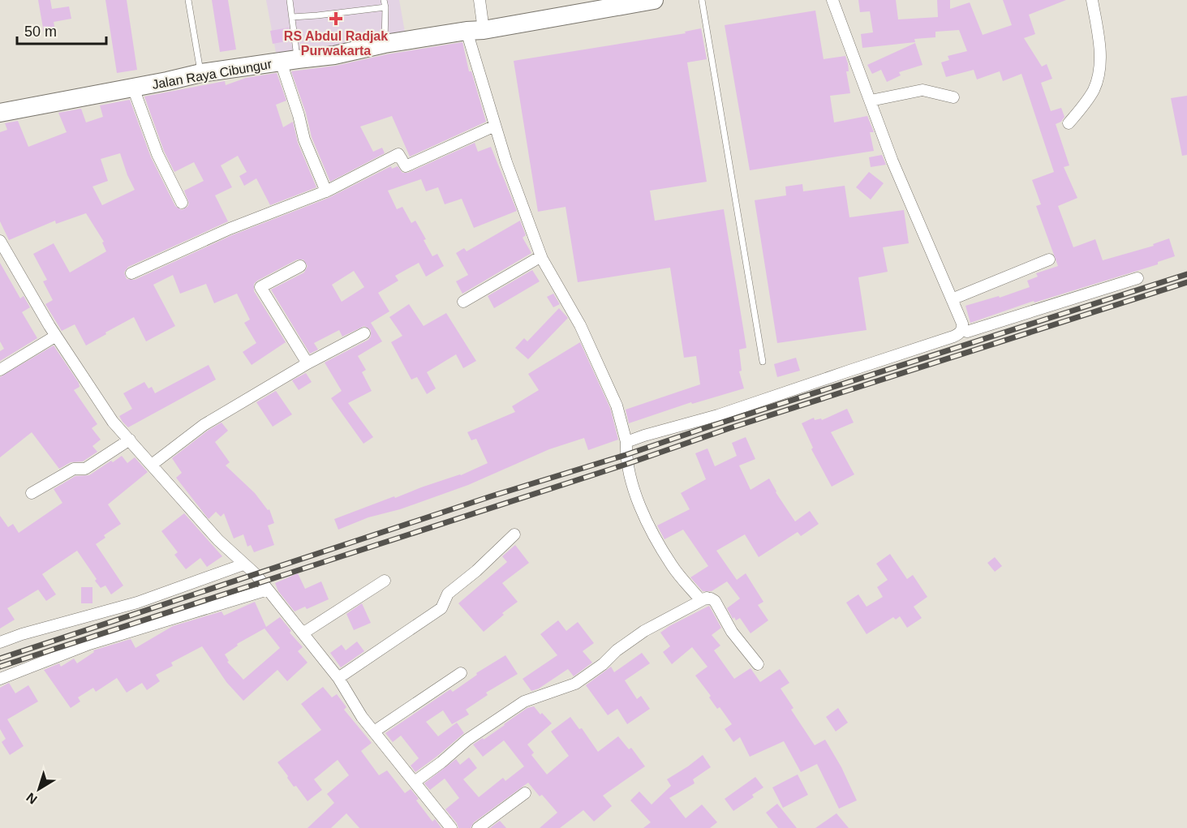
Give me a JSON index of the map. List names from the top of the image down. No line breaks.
{"streets":{"highway":["Jalan Raya Cibungur"]},"places":{"health":["RS Abdul Radjak Purwakarta"]},"scale_bar":"50 m","north":"bottom left"}
